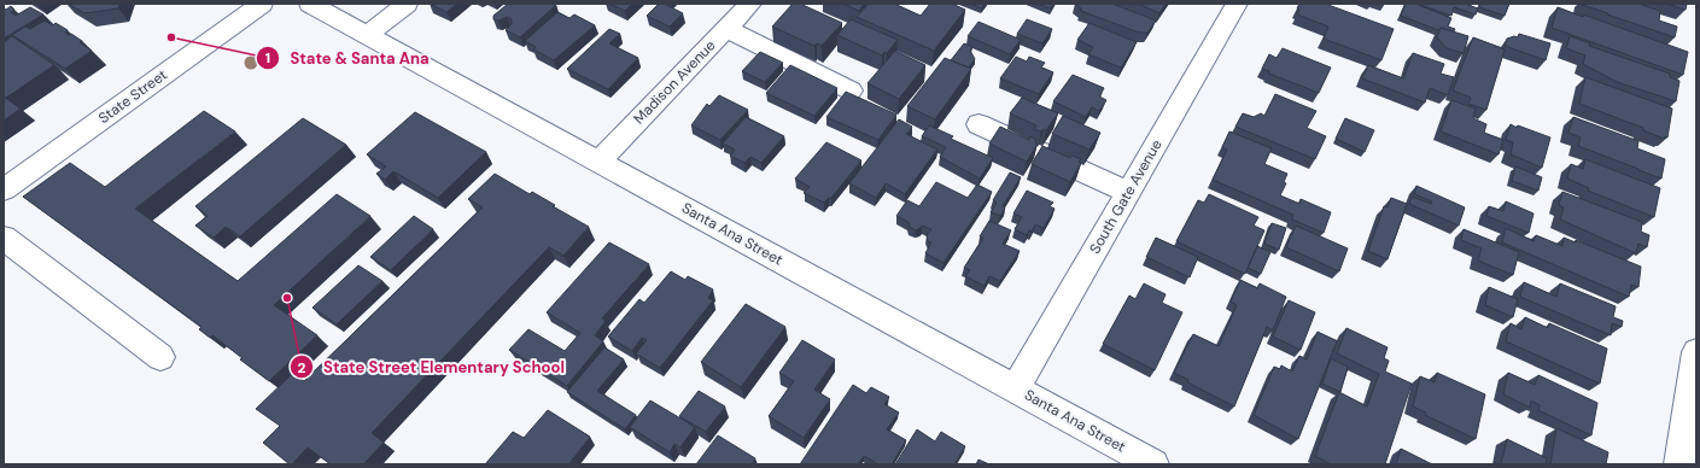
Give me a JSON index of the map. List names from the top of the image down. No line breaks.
{"streets":{"street":["Madison Avenue","State Street","South Gate Avenue","Santa Ana Street"]},"crossings":[["Madison Avenue","Santa Ana Street"],["South Gate Avenue","Santa Ana Street"]],"places":["State & Santa Ana","State Street Elementary School"]}
